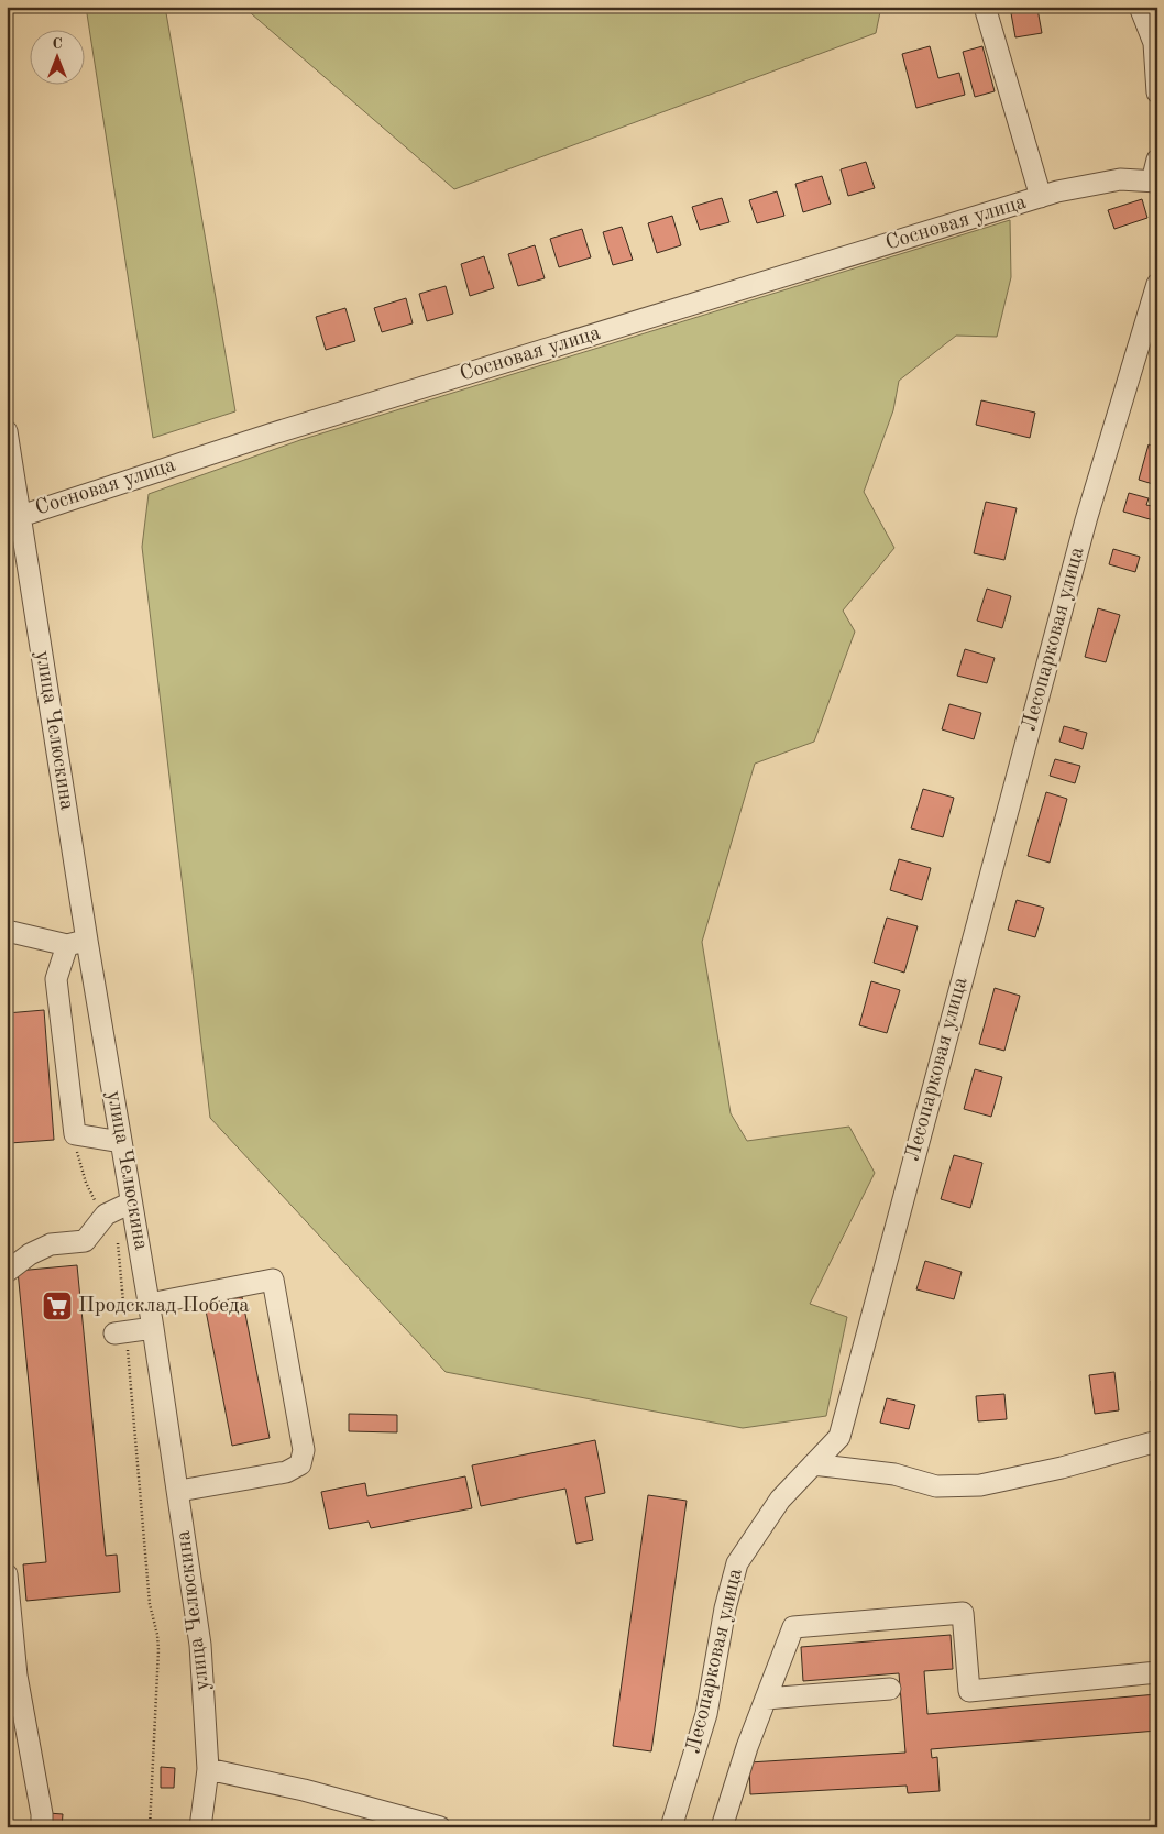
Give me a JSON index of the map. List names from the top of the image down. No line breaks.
{"streets":{"street":["Сосновая улица","Лесопарковая улица","улица Челюскина"]},"crossings":[["Сосновая улица","улица Челюскина"]],"places":{"supermarket":["Продсклад Победа"]},"north":"top"}
